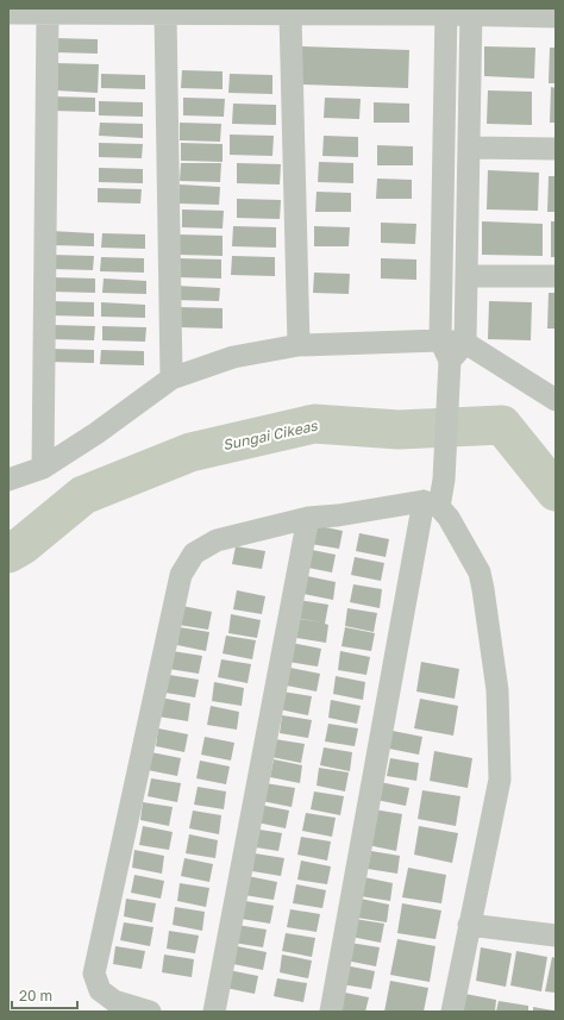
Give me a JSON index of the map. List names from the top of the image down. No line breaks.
{"water":["Sungai Cikeas"],"scale_bar":"20 m"}
